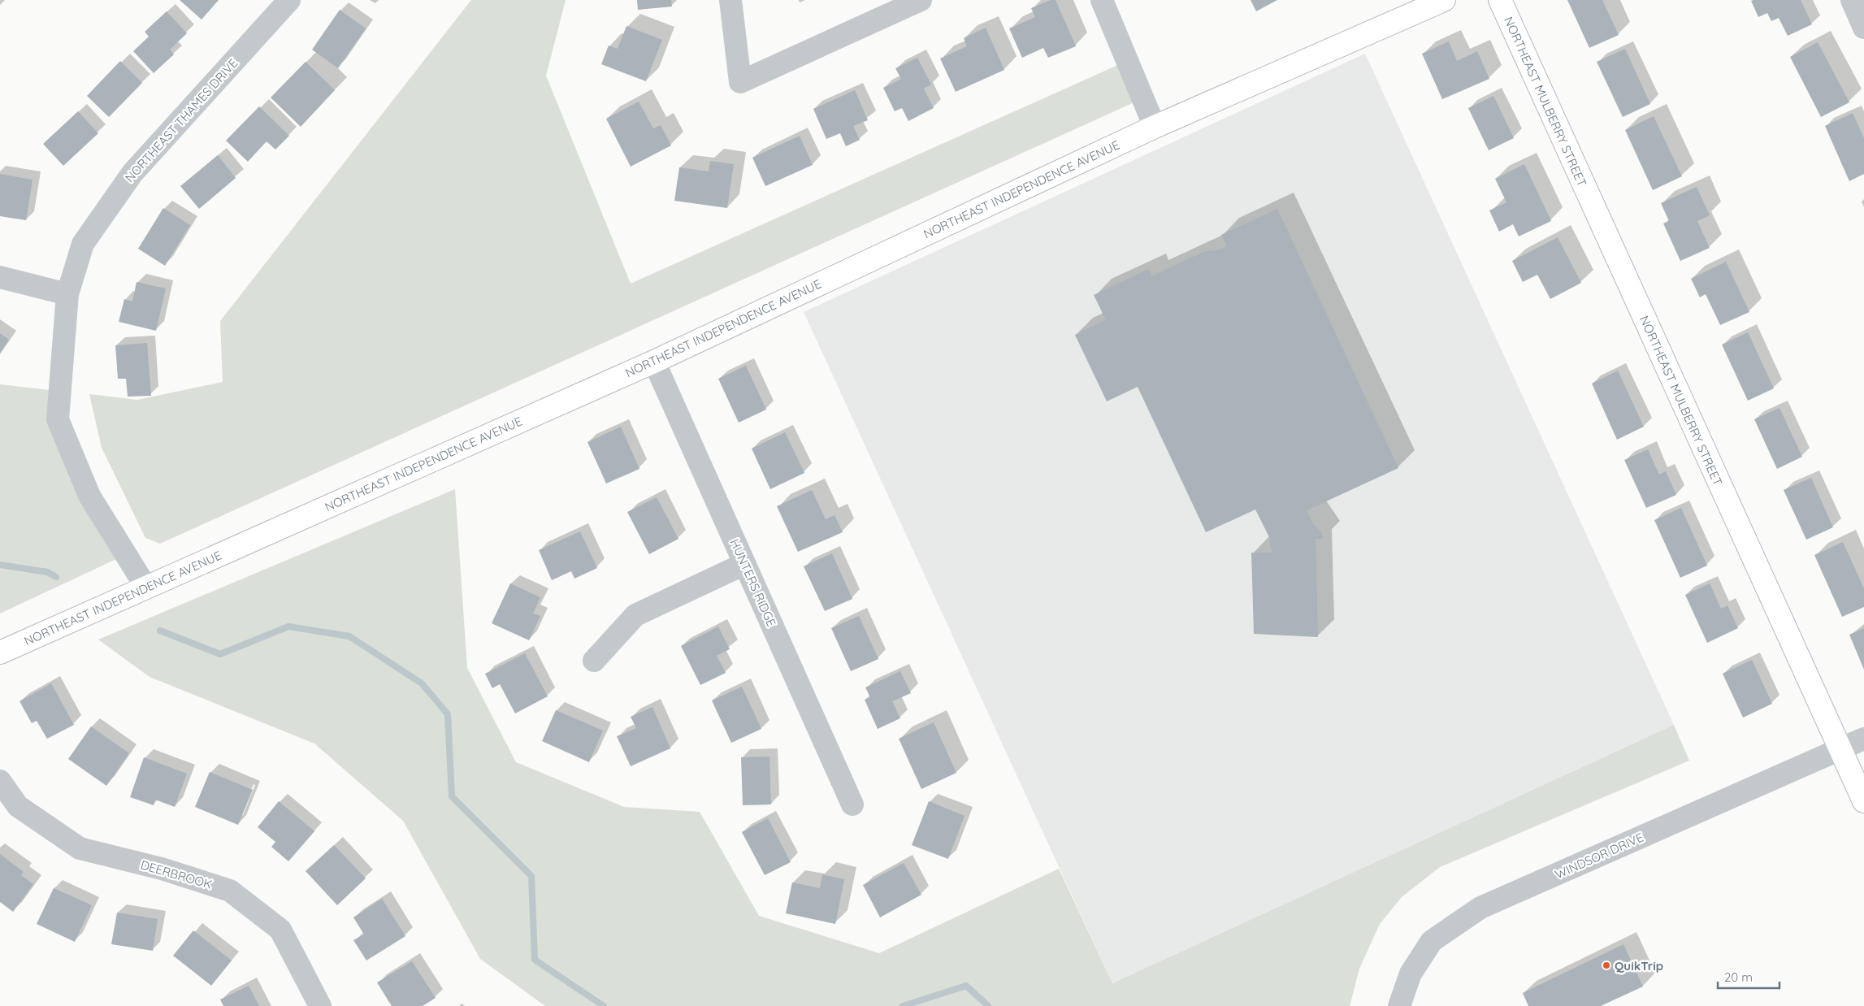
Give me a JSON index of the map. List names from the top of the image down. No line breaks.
{"streets":{"street":["NORTHEAST MULBERRY STREET","NORTHEAST THAMES DRIVE","NORTHEAST INDEPENDENCE AVENUE","HUNTERS RIDGE","WINDSOR DRIVE","DEERBROOK"]},"crossings":[["NORTHEAST MULBERRY STREET","WINDSOR DRIVE"],["NORTHEAST THAMES DRIVE","NORTHEAST INDEPENDENCE AVENUE"],["NORTHEAST INDEPENDENCE AVENUE","HUNTERS RIDGE"]],"places":["QuikTrip"],"scale_bar":"20 m"}
